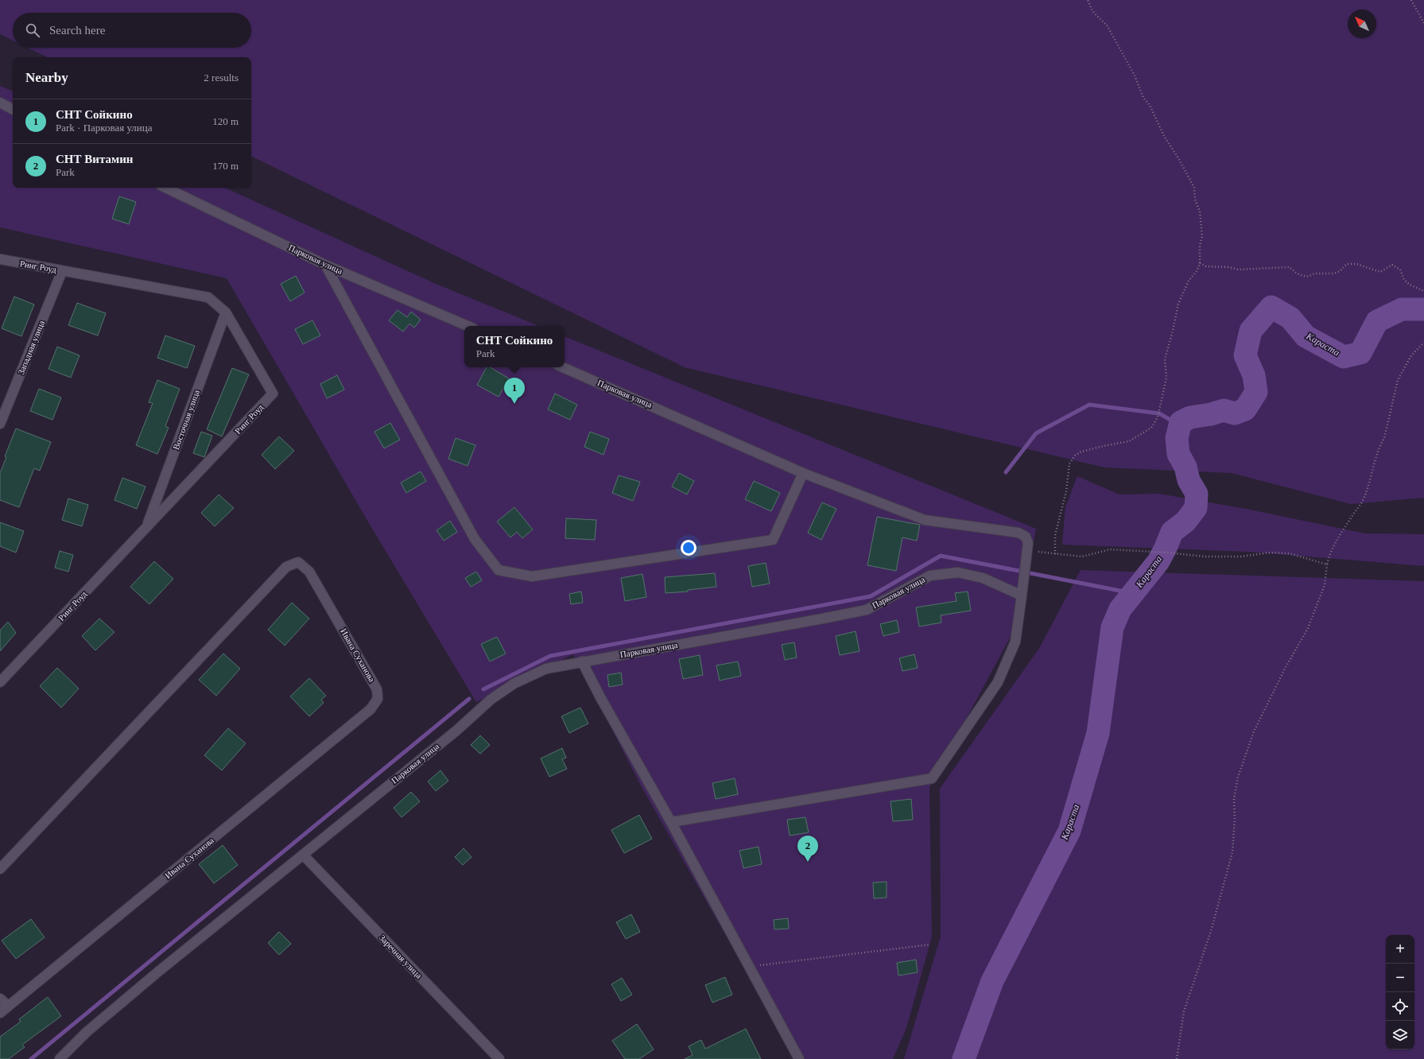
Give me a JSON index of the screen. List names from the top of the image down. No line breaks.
{"streets":{"street":["Парковая улица","Ринг Роуд","Западная улица","Восточная улица","Ивана Суханова","Заречная улица"]},"crossings":[["Парковая улица","Заречная улица"],["Ринг Роуд","Западная улица"],["Ринг Роуд","Восточная улица"]],"water":["Караста"],"north":"top left","page":{"search":"Search here","heading":["Nearby","2 results"],"list":[{"mark":"1","name":"СНТ Сойкино","note":"Park · Парковая улица","value":"120 m"},{"mark":"2","name":"СНТ Витамин","note":"Park","value":"170 m"}],"popup":["СНТ Сойкино","Park"],"pins":["1","2"],"map_buttons":["+","−"]}}
